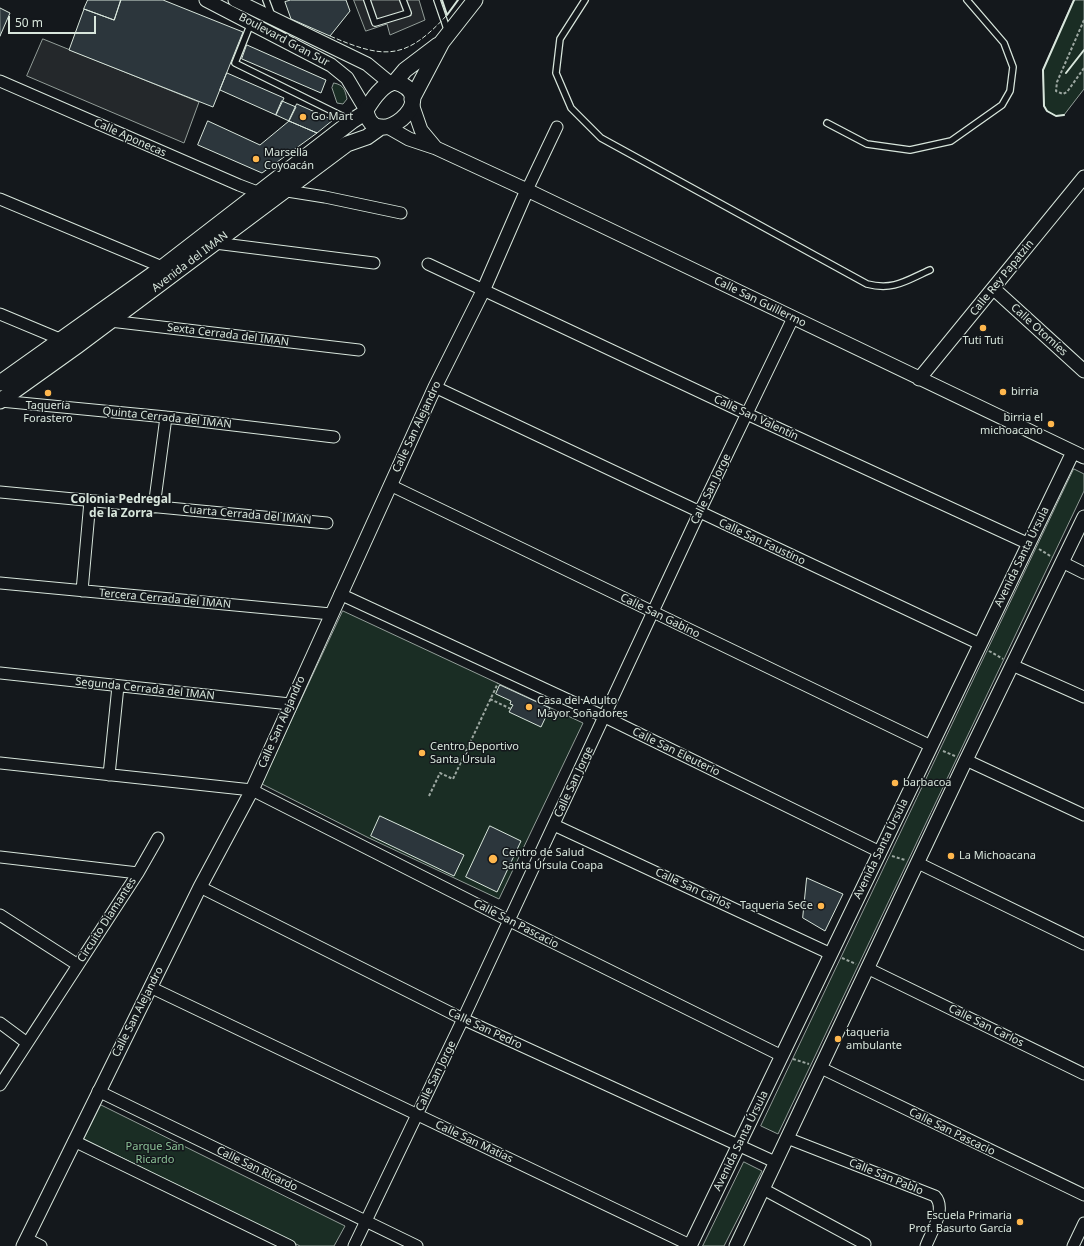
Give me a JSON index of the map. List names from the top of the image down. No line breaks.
{"streets":{"main road":["Avenida del IMAN"],"street":["Boulevard Gran Sur","Calle Aponecas","Calle Rey Papatzin","Calle San Guillermo","Calle Otomíes","Sexta Cerrada del IMAN","Quinta Cerrada del IMAN","Calle San Valentín","Calle San Alejandro","Calle San Jorge","Cuarta Cerrada del IMAN","Calle San Faustino","Avenida Santa Úrsula","Tercera Cerrada del IMAN","Calle San Gabino","Segunda Cerrada del IMAN","Calle San Eleuterio","Calle San Carlos","Circuito Diamantes","Calle San Pascacio","Calle San Pedro","Calle San Matías","Calle San Ricardo","Calle San Pablo"]},"crossings":[["Boulevard Gran Sur","Avenida del IMAN"],["Boulevard Gran Sur","Calle San Guillermo"],["Calle Aponecas","Avenida del IMAN"],["Avenida del IMAN","Calle San Guillermo"],["Avenida del IMAN","Sexta Cerrada del IMAN"],["Avenida del IMAN","Quinta Cerrada del IMAN"],["Calle Rey Papatzin","Calle San Guillermo"],["Calle Rey Papatzin","Calle Otomíes"],["Calle San Guillermo","Calle San Alejandro"],["Calle San Guillermo","Calle San Jorge"],["Calle San Guillermo","Avenida Santa Úrsula"],["Calle San Valentín","Calle San Alejandro"],["Calle San Valentín","Calle San Jorge"],["Calle San Valentín","Avenida Santa Úrsula"],["Calle San Alejandro","Calle San Faustino"],["Calle San Alejandro","Tercera Cerrada del IMAN"],["Calle San Alejandro","Calle San Gabino"],["Calle San Alejandro","Segunda Cerrada del IMAN"],["Calle San Alejandro","Calle San Eleuterio"],["Calle San Alejandro","Calle San Pascacio"],["Calle San Alejandro","Calle San Pedro"],["Calle San Alejandro","Calle San Matías"],["Calle San Alejandro","Calle San Ricardo"],["Calle San Jorge","Calle San Faustino"],["Calle San Jorge","Calle San Gabino"],["Calle San Jorge","Calle San Eleuterio"],["Calle San Jorge","Calle San Carlos"],["Calle San Jorge","Calle San Pascacio"],["Calle San Jorge","Calle San Pedro"],["Calle San Jorge","Calle San Matías"],["Calle San Jorge","Calle San Ricardo"],["Calle San Faustino","Avenida Santa Úrsula"],["Avenida Santa Úrsula","Calle San Gabino"],["Avenida Santa Úrsula","Calle San Eleuterio"],["Avenida Santa Úrsula","Calle San Carlos"],["Avenida Santa Úrsula","Calle San Pascacio"],["Avenida Santa Úrsula","Calle San Pedro"],["Avenida Santa Úrsula","Calle San Matías"]],"districts":["Colonia Pedregal de la Zorra"],"parks":["Parque San Ricardo"],"places":["Go Mart","Marsella Coyoacán","Tuti Tuti","birria","Taquería Forastero","birria el michoacano","Casa del Adulto Mayor Soñadores","Centro Deportivo Santa Úrsula","barbacoa","La Michoacana","Centro de Salud Santa Úrsula Coapa","Taqueria SeCe","taqueria ambulante","Escuela Primaria Prof. Basurto García"],"scale_bar":"50 m"}
